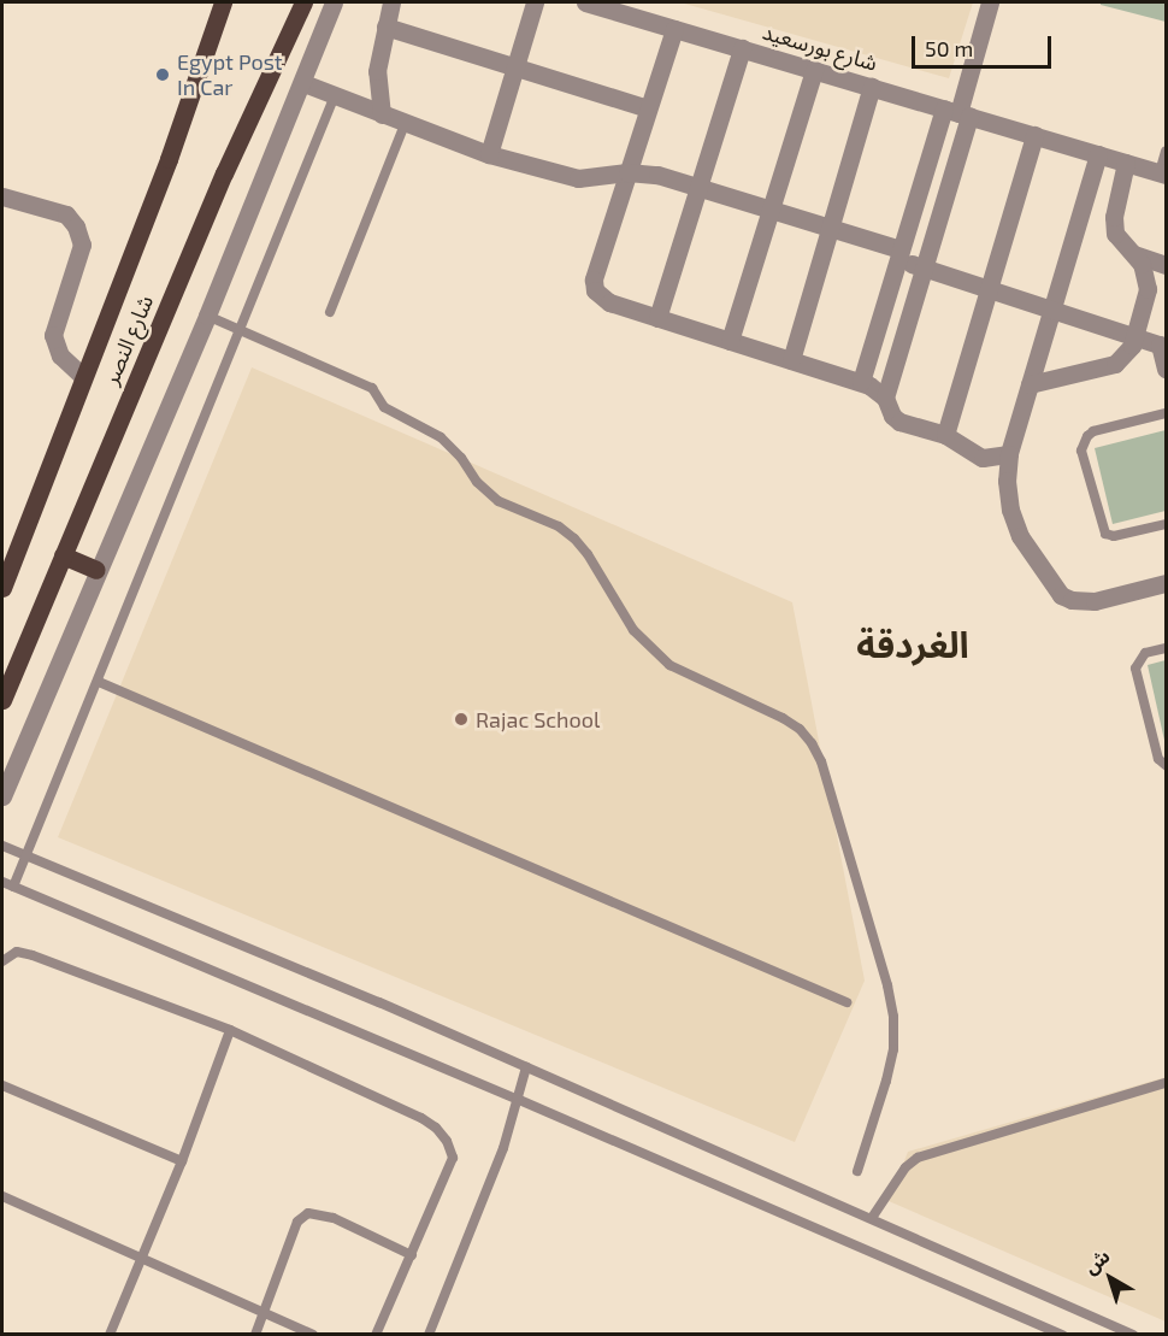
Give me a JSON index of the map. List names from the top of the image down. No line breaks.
{"streets":{"main road":["شارع النصر"],"street":["شارع بورسعيد"]},"districts":["الغردقة"],"places":["Egypt Post In Car","Rajac School"],"scale_bar":"50 m","north":"top left"}
